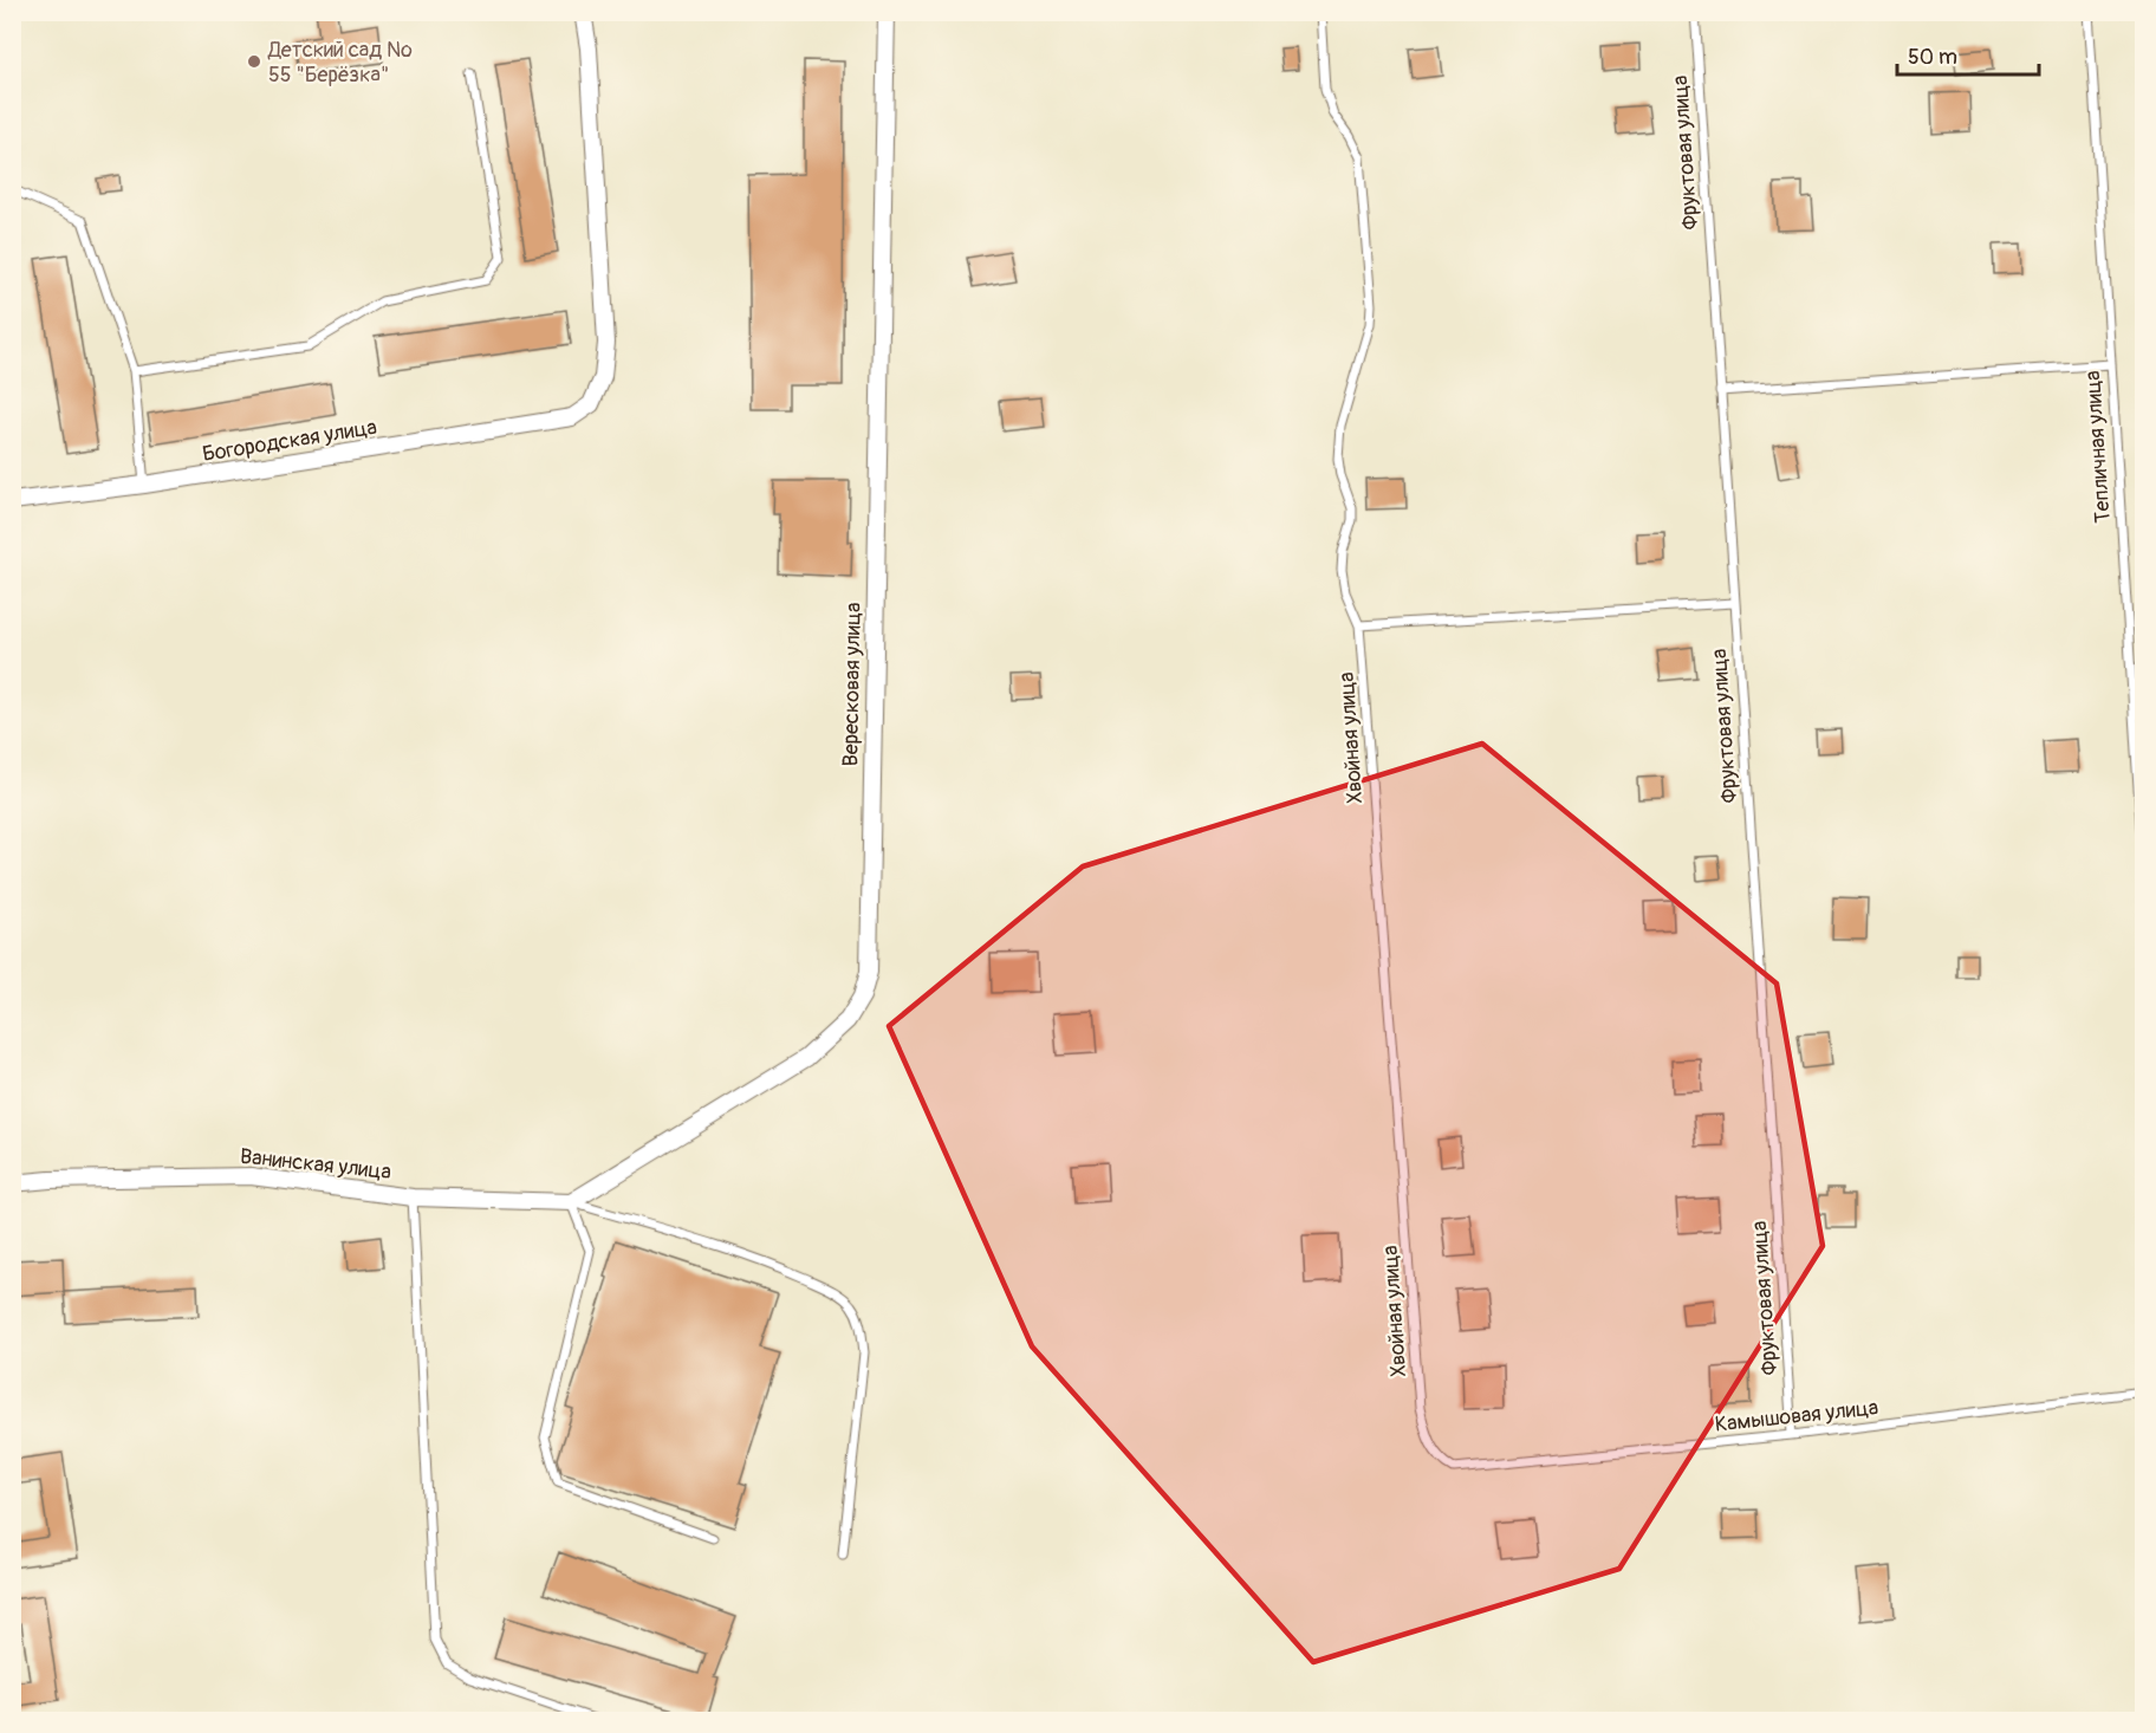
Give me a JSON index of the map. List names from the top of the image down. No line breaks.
{"streets":{"street":["Богородская улица","Вересковая улица","Ванинская улица"],"lane":["Фруктовая улица","Тепличная улица","Хвойная улица","Камышовая улица"]},"crossings":[["Фруктовая улица","Камышовая улица"],["Вересковая улица","Ванинская улица"],["Хвойная улица","Камышовая улица"]],"places":["Детский сад № 55 \"Берёзка\""],"scale_bar":"50 m"}
